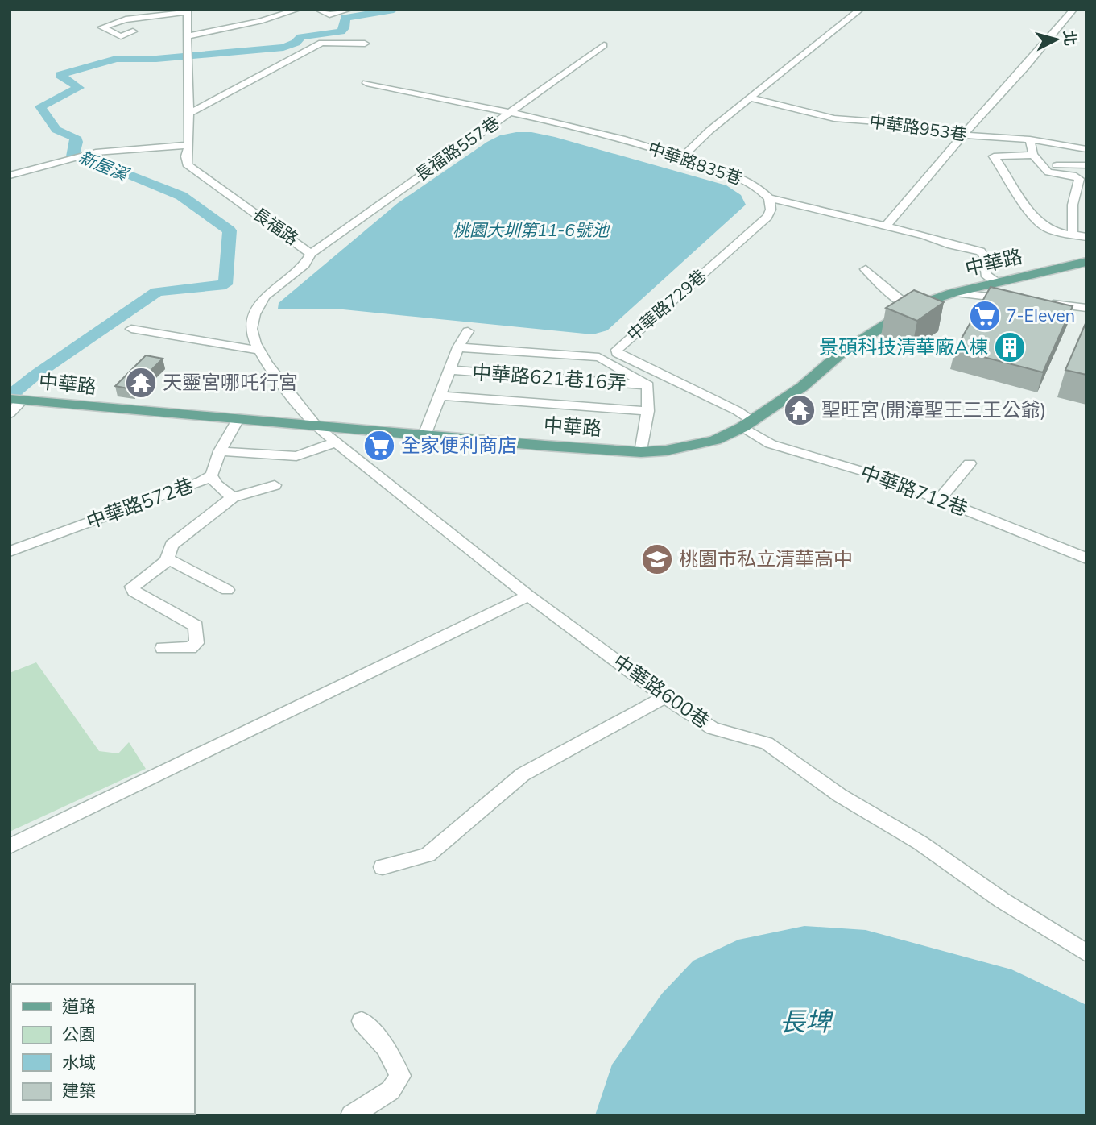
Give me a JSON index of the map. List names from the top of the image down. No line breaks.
{"streets":{"main road":["中華路"],"street":["中華路953巷","長福路557巷","中華路835巷","長福路","中華路729巷","中華路621巷16弄","中華路712巷","中華路572巷","中華路600巷"]},"crossings":[["長福路557巷","中華路835巷"],["長福路557巷","長福路"],["中華路835巷","中華路"],["中華路835巷","中華路729巷"],["長福路","中華路"],["長福路","中華路600巷"],["中華路","中華路729巷"],["中華路","中華路712巷"],["中華路","中華路572巷"],["中華路","中華路600巷"],["中華路729巷","中華路712巷"]],"water":["新屋溪","桃園大圳第11-6號池","長埤"],"places":{"supermarket":["7-Eleven","全家便利商店"],"building":["景碩科技清華廠A棟"],"temple":["天靈宮哪吒行宮","聖旺宮(開漳聖王三王公爺)"],"school or university":["桃園市私立清華高中"]},"legend":["道路","公園","水域","建築"],"north":"right"}
